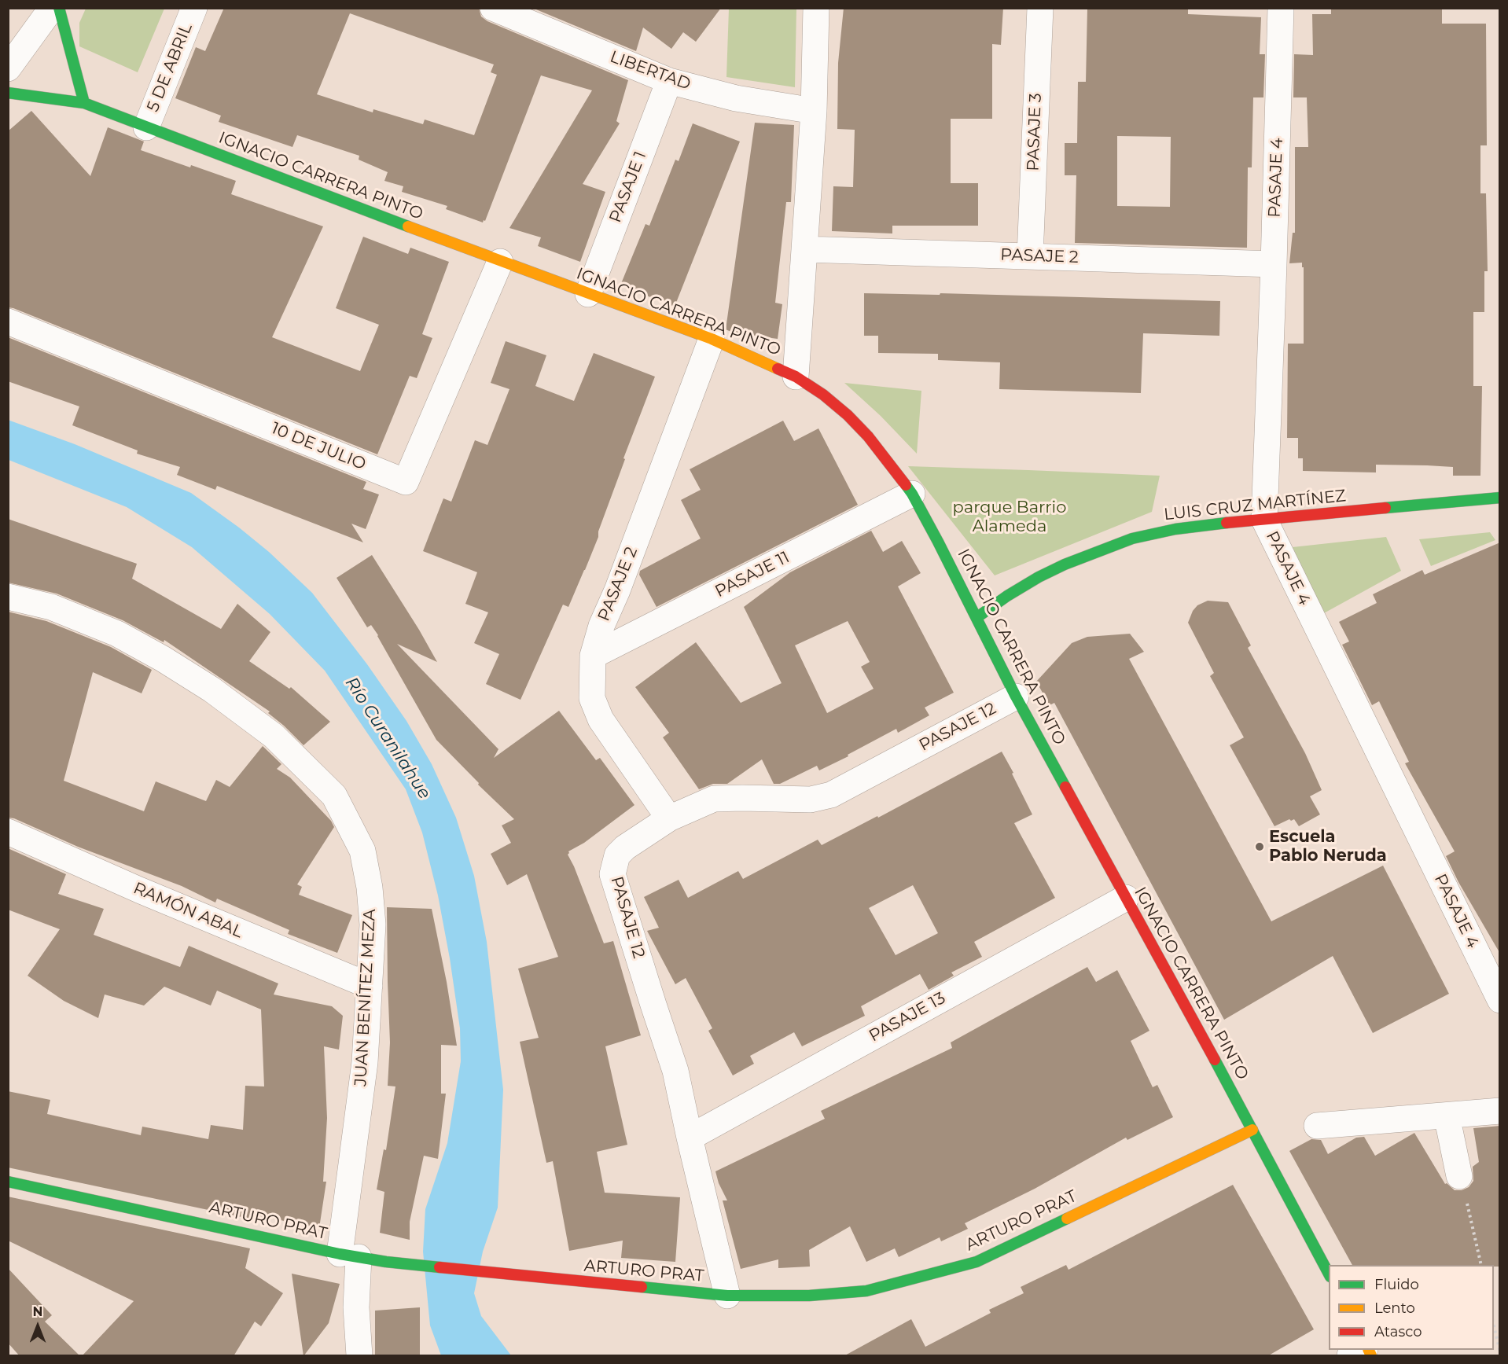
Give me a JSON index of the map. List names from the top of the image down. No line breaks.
{"streets":{"street":["5 DE ABRIL","LIBERTAD","PASAJE 3","IGNACIO CARRERA PINTO","PASAJE 4","PASAJE 1","PASAJE 2","10 DE JULIO","LUIS CRUZ MARTÍNEZ","PASAJE 11","PASAJE 12","RAMÓN ABAL","JUAN BENÍTEZ MEZA","PASAJE 13","ARTURO PRAT"]},"crossings":[["5 DE ABRIL","IGNACIO CARRERA PINTO"],["LIBERTAD","PASAJE 1"],["PASAJE 3","PASAJE 2"],["IGNACIO CARRERA PINTO","PASAJE 1"],["IGNACIO CARRERA PINTO","PASAJE 2"],["IGNACIO CARRERA PINTO","10 DE JULIO"],["IGNACIO CARRERA PINTO","LUIS CRUZ MARTÍNEZ"],["IGNACIO CARRERA PINTO","PASAJE 11"],["IGNACIO CARRERA PINTO","PASAJE 12"],["IGNACIO CARRERA PINTO","PASAJE 13"],["IGNACIO CARRERA PINTO","ARTURO PRAT"],["PASAJE 4","PASAJE 2"],["PASAJE 4","LUIS CRUZ MARTÍNEZ"],["PASAJE 2","PASAJE 11"],["PASAJE 2","PASAJE 12"],["PASAJE 12","PASAJE 13"],["PASAJE 12","ARTURO PRAT"],["RAMÓN ABAL","JUAN BENÍTEZ MEZA"],["JUAN BENÍTEZ MEZA","ARTURO PRAT"]],"water":["Río Curanilahue"],"parks":["parque Barrio Alameda"],"places":["Escuela Pablo Neruda"],"legend":["Fluido","Lento","Atasco"],"north":"top"}
